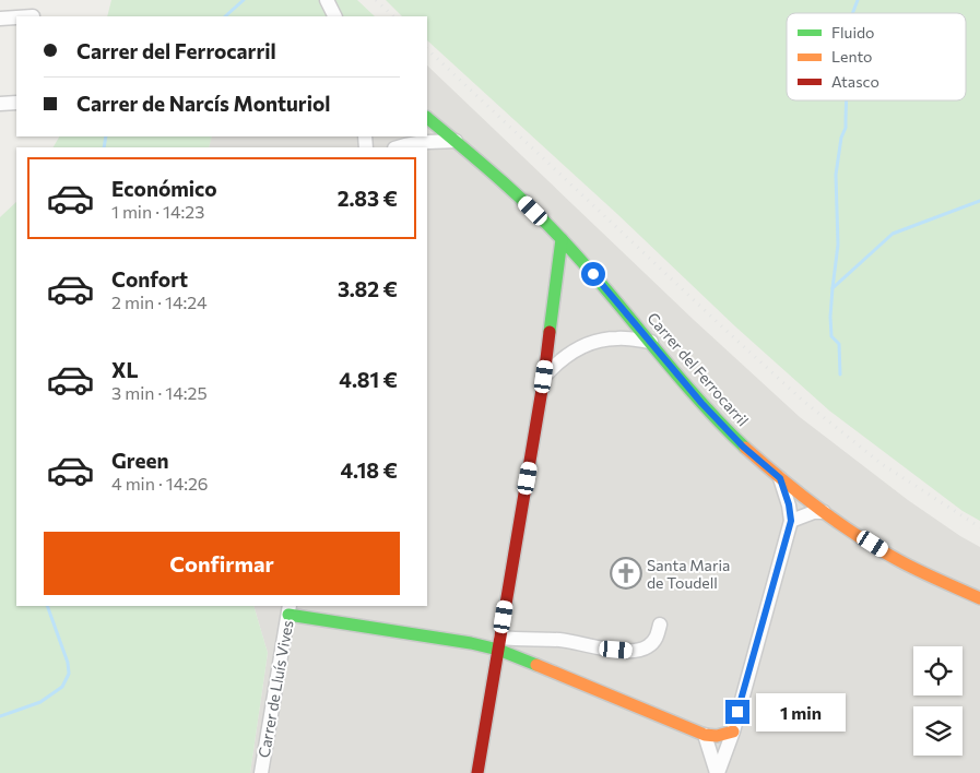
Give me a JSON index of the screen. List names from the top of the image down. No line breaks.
{"streets":{"street":["Carrer del Ferrocarril","Carrer de Lluís Vives"]},"places":{"church":["Santa Maria de Toudell"]},"legend":["Fluido","Lento","Atasco"],"page":{"banner":["Carrer del Ferrocarril","Carrer de Narcís Monturiol"],"list":[{"name":"Económico","note":"1 min · 14:23","value":"2.83 €"},{"name":"Confort","note":"2 min · 14:24","value":"3.82 €"},{"name":"XL","note":"3 min · 14:25","value":"4.81 €"},{"name":"Green","note":"4 min · 14:26","value":"4.18 €"}],"buttons":"Confirmar","bubble":"1 min"}}
